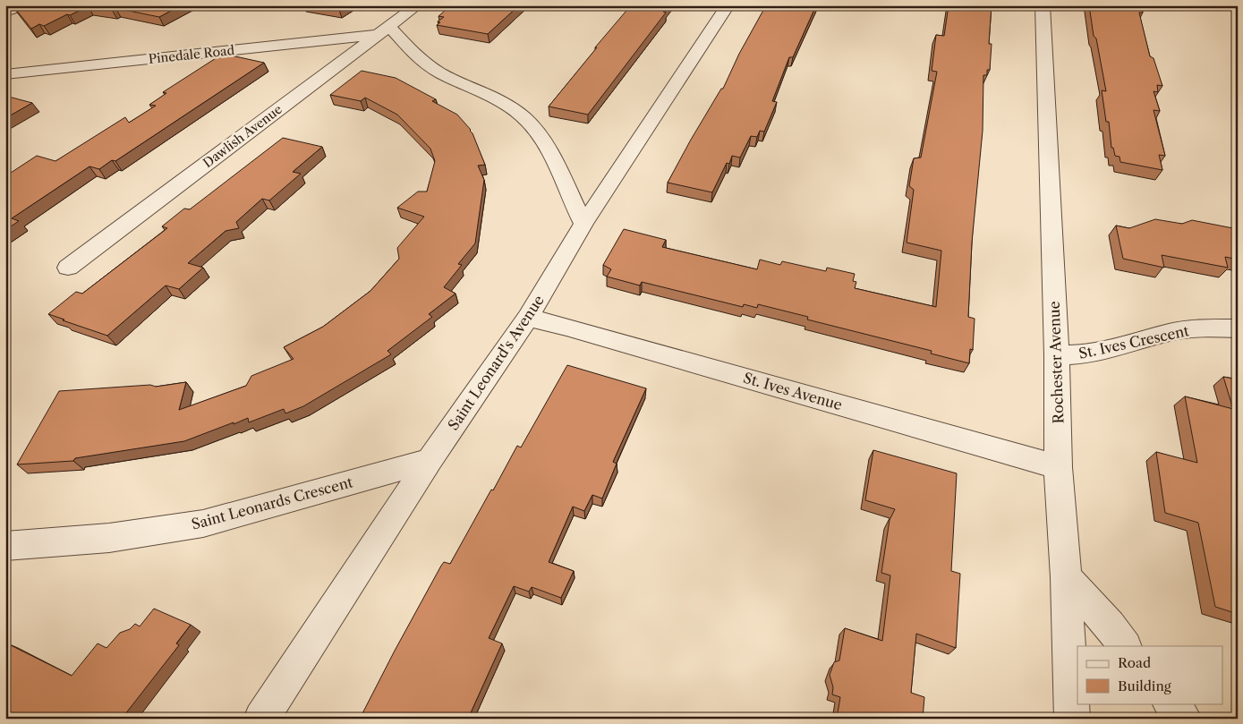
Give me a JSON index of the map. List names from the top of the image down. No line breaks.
{"streets":{"street":["Pinedale Road","Dawlish Avenue","St. Ives Crescent","Saint Leonard's Avenue","Rochester Avenue","St. Ives Avenue","Saint Leonards Crescent"]},"crossings":[["Pinedale Road","Dawlish Avenue"],["St. Ives Crescent","Rochester Avenue"],["Saint Leonard's Avenue","St. Ives Avenue"],["Saint Leonard's Avenue","Saint Leonards Crescent"],["Rochester Avenue","St. Ives Avenue"]],"legend":["Road","Building"]}
